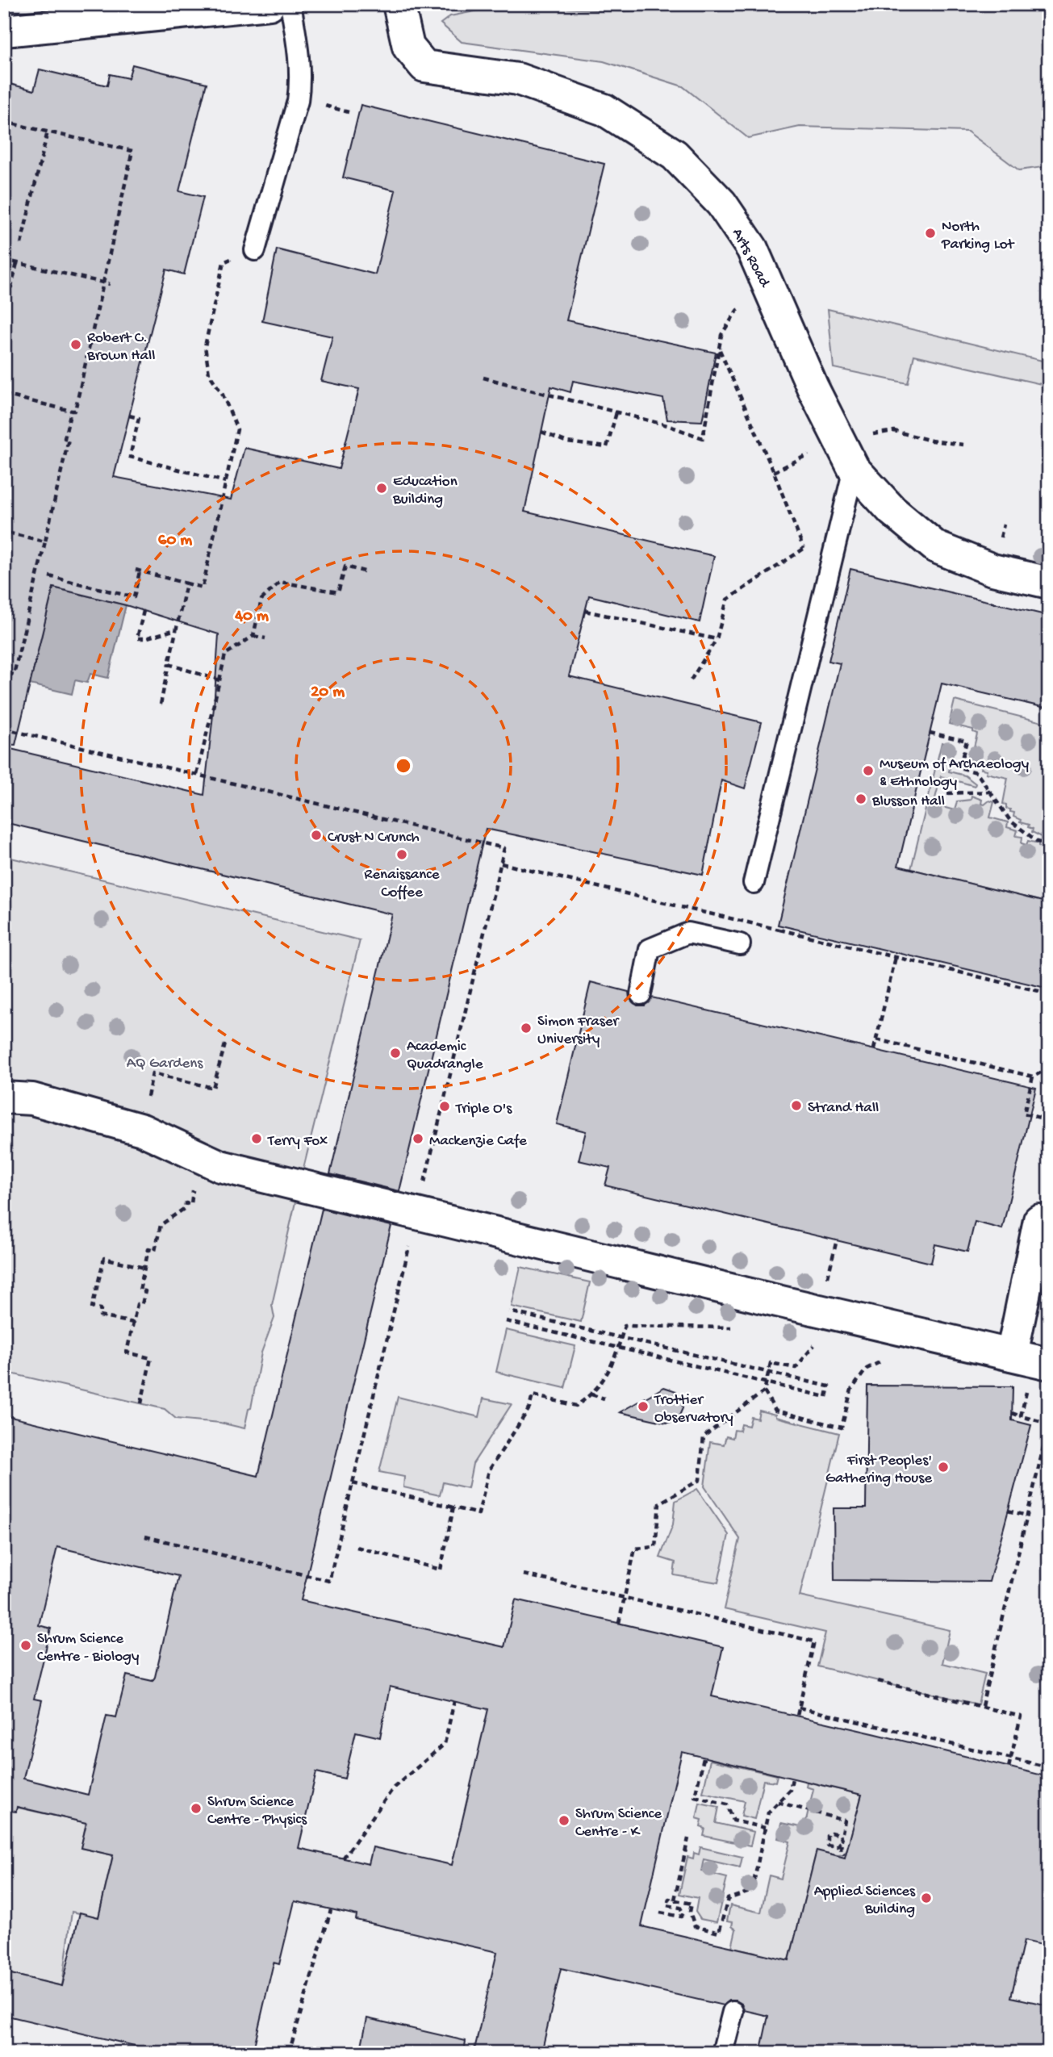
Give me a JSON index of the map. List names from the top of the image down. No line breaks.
{"streets":{"street":["Arts Road"]},"parks":["AQ Gardens"],"places":["North Parking Lot","Robert C. Brown Hall","Education Building","Museum of Archaeology & Ethnology","Blusson Hall","Crust N Crunch","Renaissance Coffee","Simon Fraser University","Academic Quadrangle","Strand Hall","Triple O's","Terry Fox","Mackenzie Cafe","Trottier Observatory","First Peoples' Gathering House","Shrum Science Centre - Biology","Shrum Science Centre - Physics","Shrum Science Centre - K","Applied Sciences Building"],"rings":["60 m","40 m","20 m"]}
